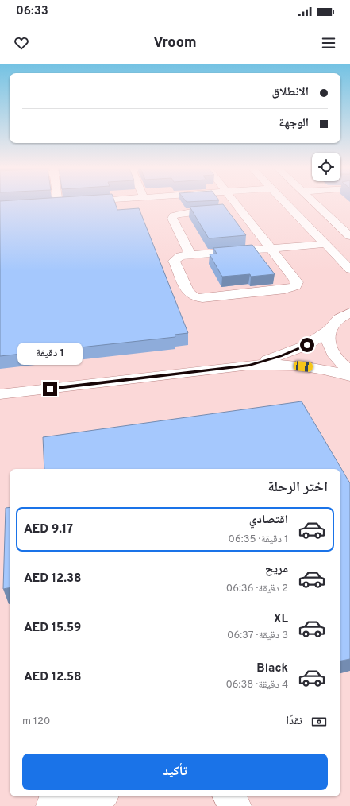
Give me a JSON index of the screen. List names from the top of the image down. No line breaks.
{"page":{"status":"06:33","header":"Vroom","banner":["الانطلاق","الوجهة"],"bubble":"1 دقيقة","heading":"اختر الرحلة","list":[{"name":"اقتصادي","note":"1 دقيقة · 06:35","value":"AED 9.17"},{"name":"مريح","note":"2 دقيقة · 06:36","value":"AED 12.38"},{"name":"XL","note":"3 دقيقة · 06:37","value":"AED 15.59"},{"name":"Black","note":"4 دقيقة · 06:38","value":"AED 12.58"}],"pay":["نقدًا","120 m"],"buttons":"تأكيد"}}
